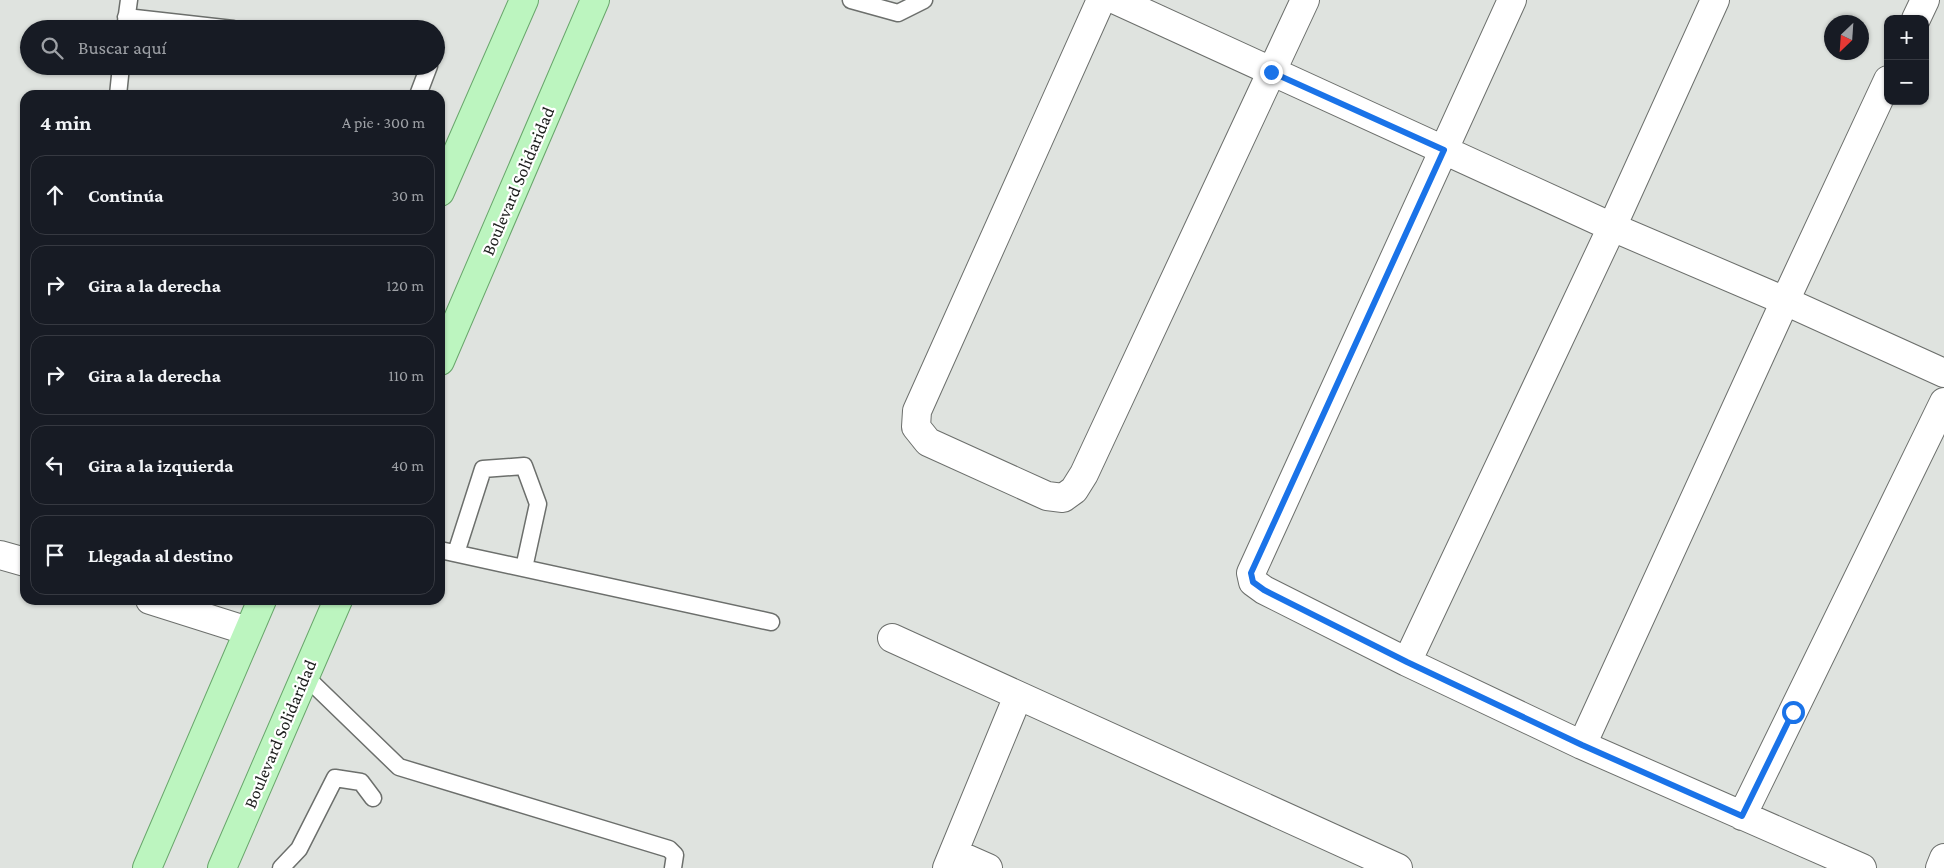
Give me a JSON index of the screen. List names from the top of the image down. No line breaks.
{"streets":{"main road":["Boulevard Solidaridad"]},"north":"bottom left","page":{"map_buttons":["+","−"],"search":"Buscar aquí","heading":["4 min","A pie · 300 m"],"list":[["Continúa","30 m"],["Gira a la derecha","120 m"],["Gira a la derecha","110 m"],["Gira a la izquierda","40 m"],"Llegada al destino"]}}
